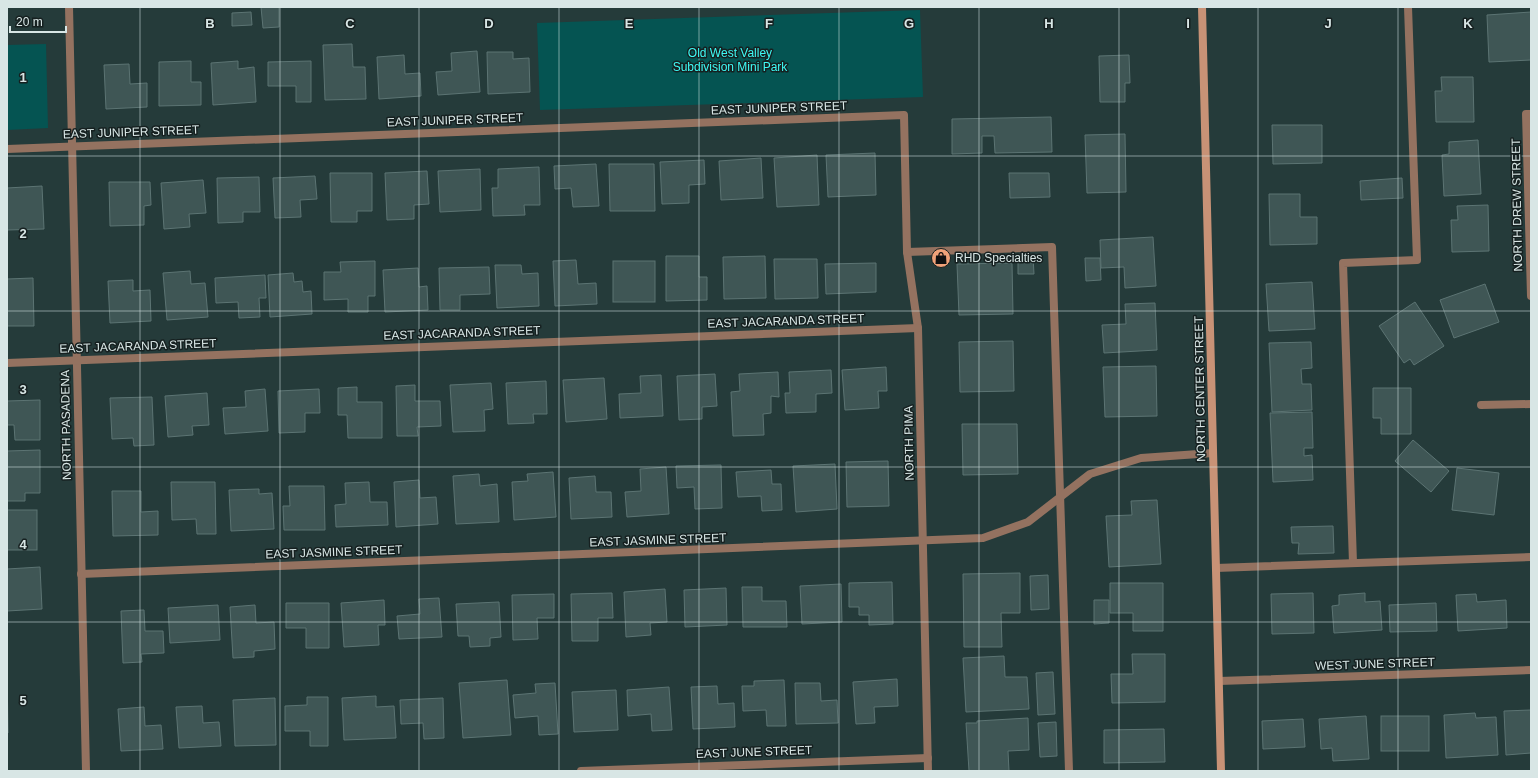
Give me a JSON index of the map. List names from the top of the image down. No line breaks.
{"streets":{"street":["EAST JUNIPER STREET","NORTH DREW STREET","EAST JACARANDA STREET","NORTH CENTER STREET","NORTH PASADENA","NORTH PIMA","EAST JASMINE STREET","WEST JUNE STREET","EAST JUNE STREET"]},"crossings":[["EAST JUNIPER STREET","NORTH PASADENA"],["EAST JUNIPER STREET","NORTH PIMA"],["EAST JACARANDA STREET","NORTH PASADENA"],["EAST JACARANDA STREET","NORTH PIMA"],["NORTH CENTER STREET","EAST JASMINE STREET"],["NORTH CENTER STREET","WEST JUNE STREET"],["NORTH PASADENA","EAST JASMINE STREET"],["NORTH PIMA","EAST JASMINE STREET"],["NORTH PIMA","EAST JUNE STREET"]],"parks":["Old West Valley Subdivision Mini Park"],"places":{"shop":["RHD Specialties"]},"scale_bar":"20 m","grid":{"columns":["B","C","D","E","F","G","H","I","J","K"],"rows":["1","2","3","4","5"]}}
